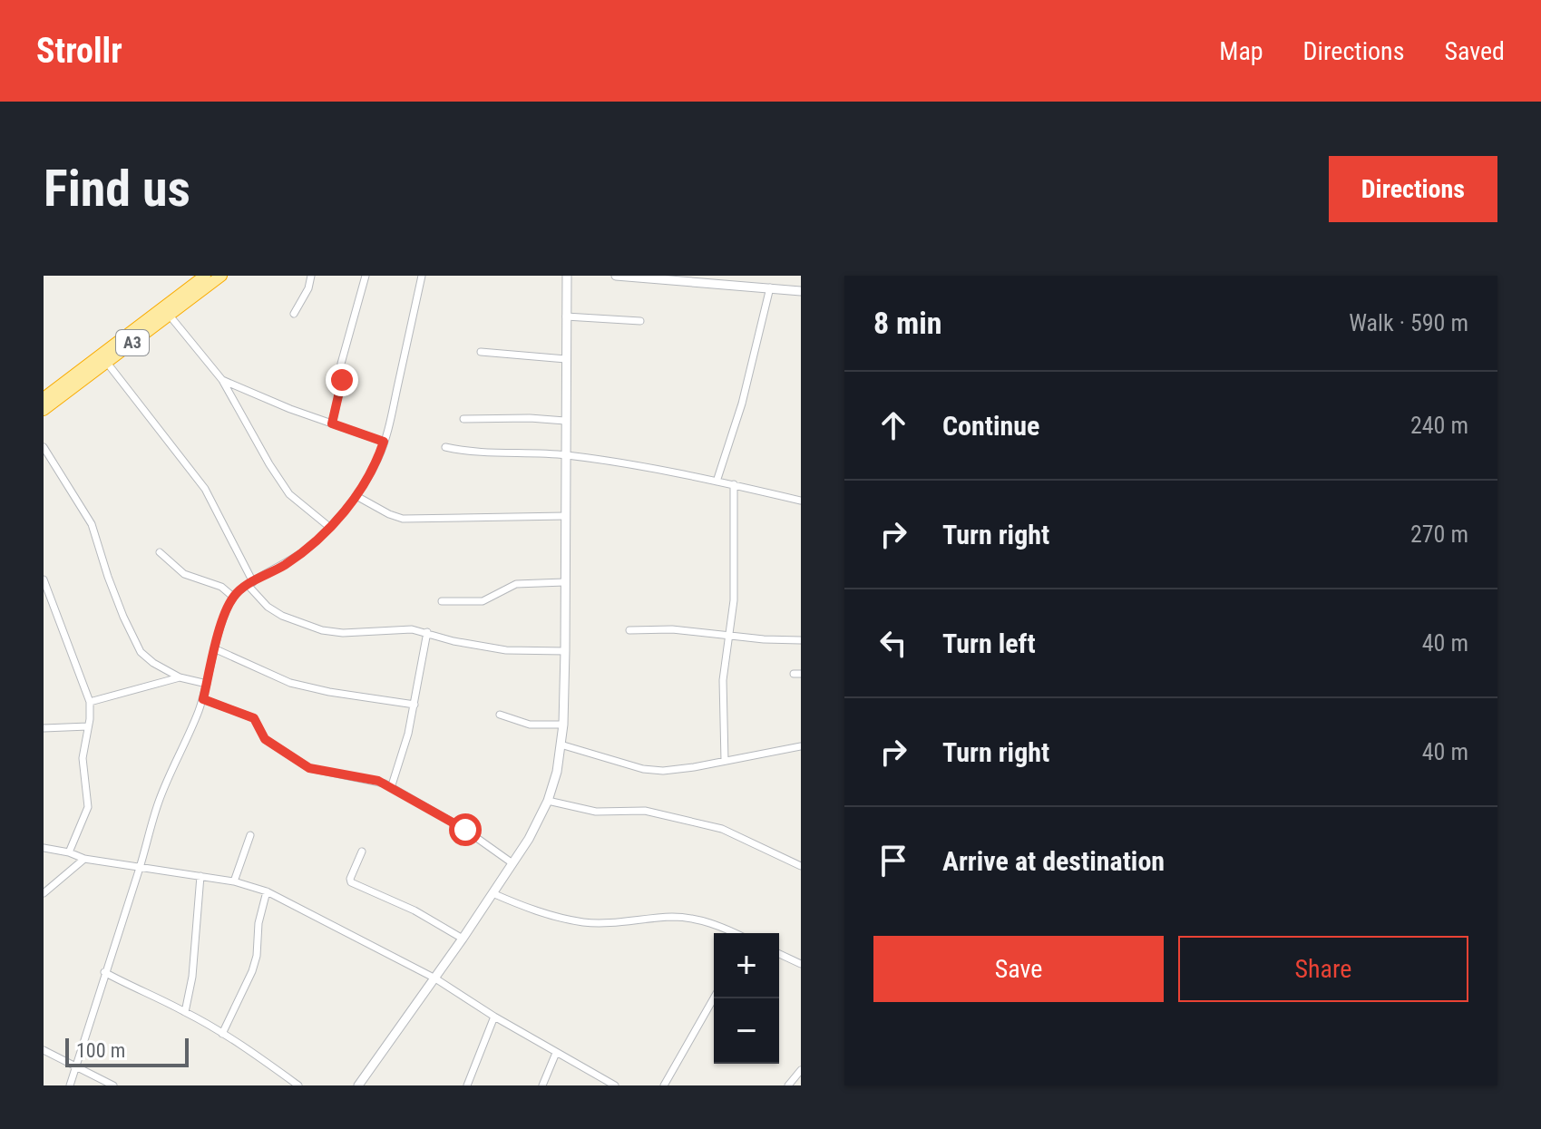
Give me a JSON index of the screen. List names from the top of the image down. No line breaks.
{"streets":{"highway":["A3"]},"scale_bar":"100 m","page":{"header":"Strollr","nav":["Map","Directions","Saved"],"buttons":["Directions",["Save","Share"]],"title":"Find us","heading":["8 min","Walk · 590 m"],"list":[["Continue","240 m"],["Turn right","270 m"],["Turn left","40 m"],["Turn right","40 m"],"Arrive at destination"],"map_buttons":["+","−"],"scale":"100 m"}}
